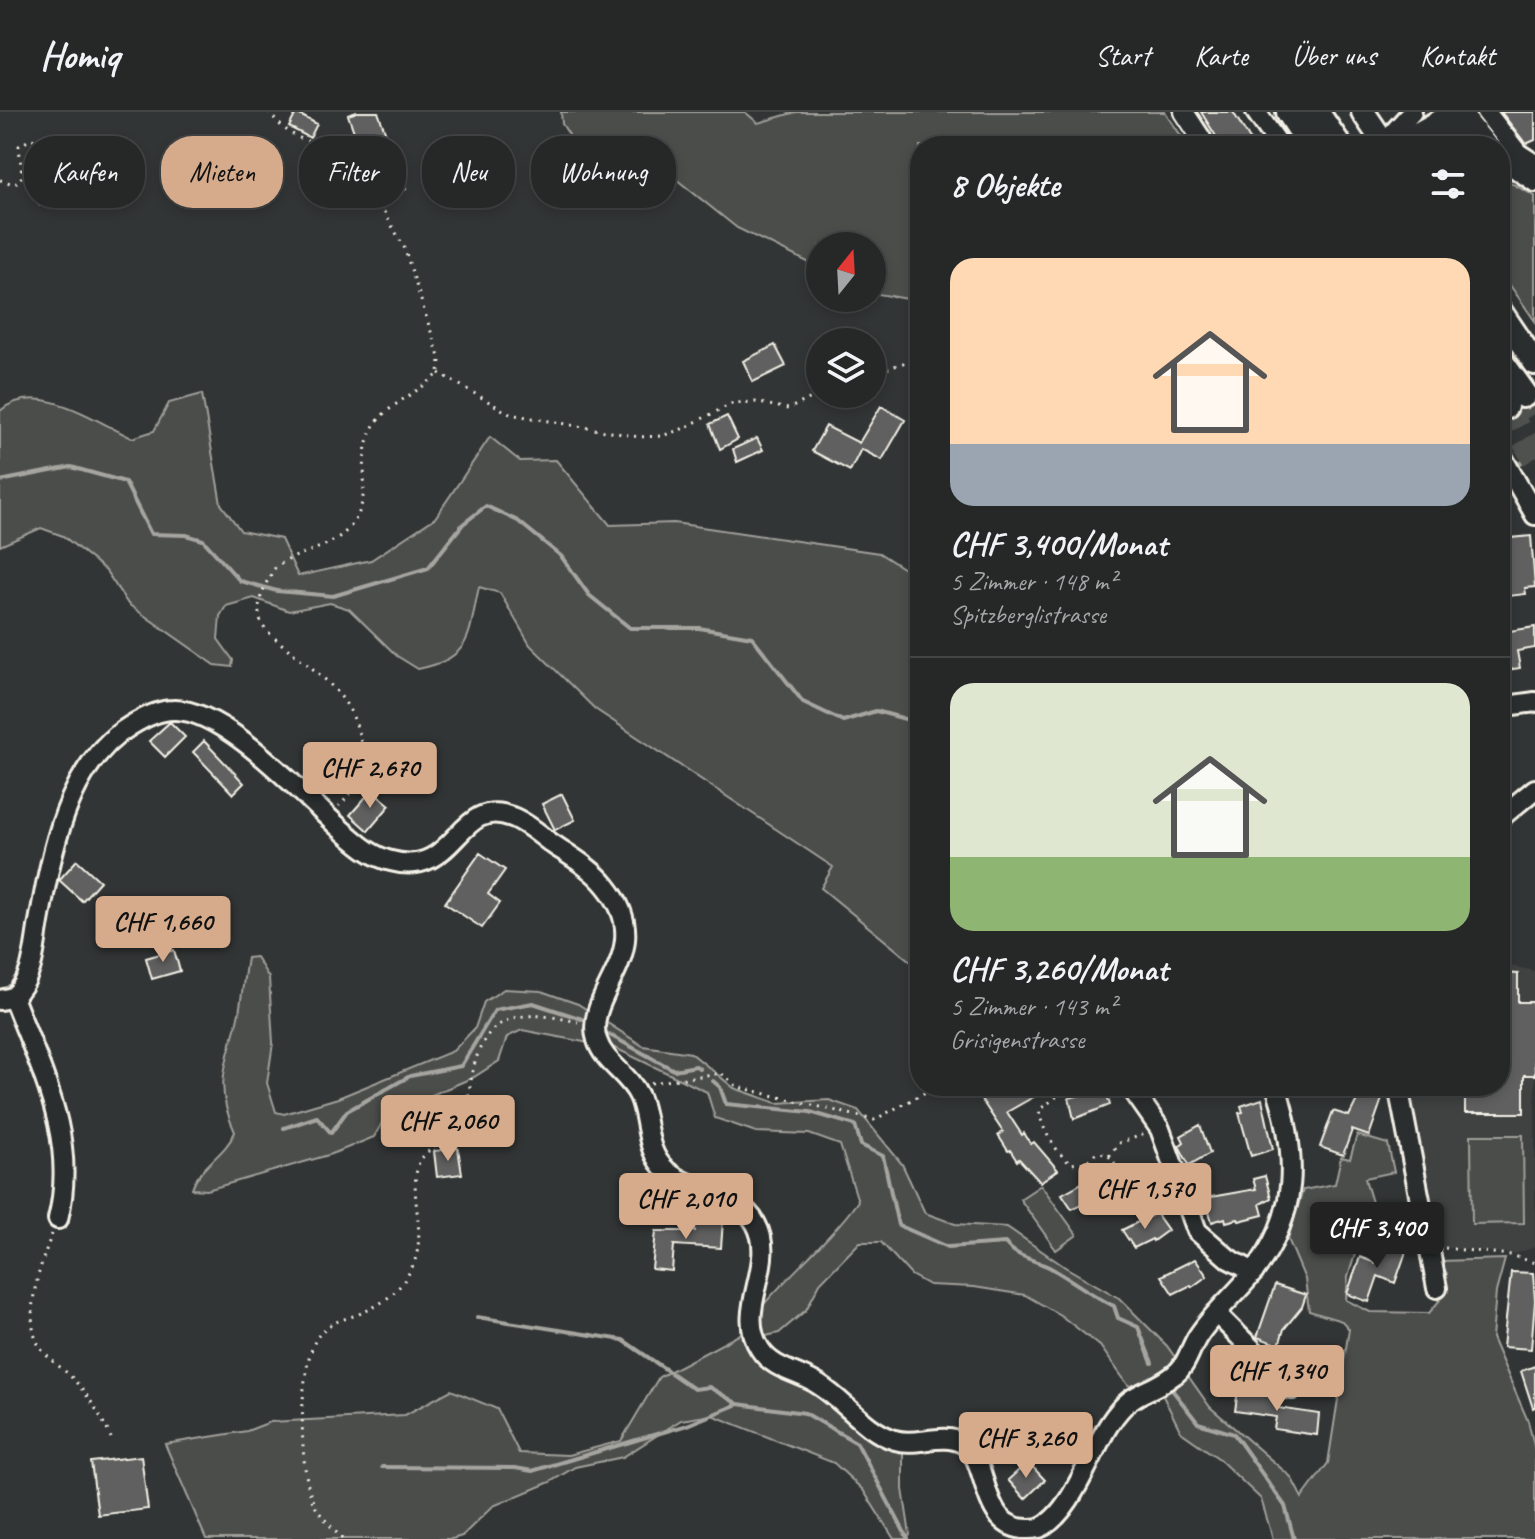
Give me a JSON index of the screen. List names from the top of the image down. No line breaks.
{"north":"top","page":{"header":"Homiq","nav":["Start","Karte","Über uns","Kontakt"],"chip":["Kaufen","Mieten","Filter","Neu","Wohnung"],"heading":"8 Objekte","list":[{"name":"CHF 3,400/Monat","note":"5 Zimmer · 148 m² · Spitzberglistrasse"},{"name":"CHF 3,260/Monat","note":"5 Zimmer · 143 m² · Grisigenstrasse"}],"price":["CHF 2,670","CHF 1,660","CHF 2,060","CHF 1,570","CHF 2,010","CHF 3,400","CHF 1,340","CHF 3,260"]}}
